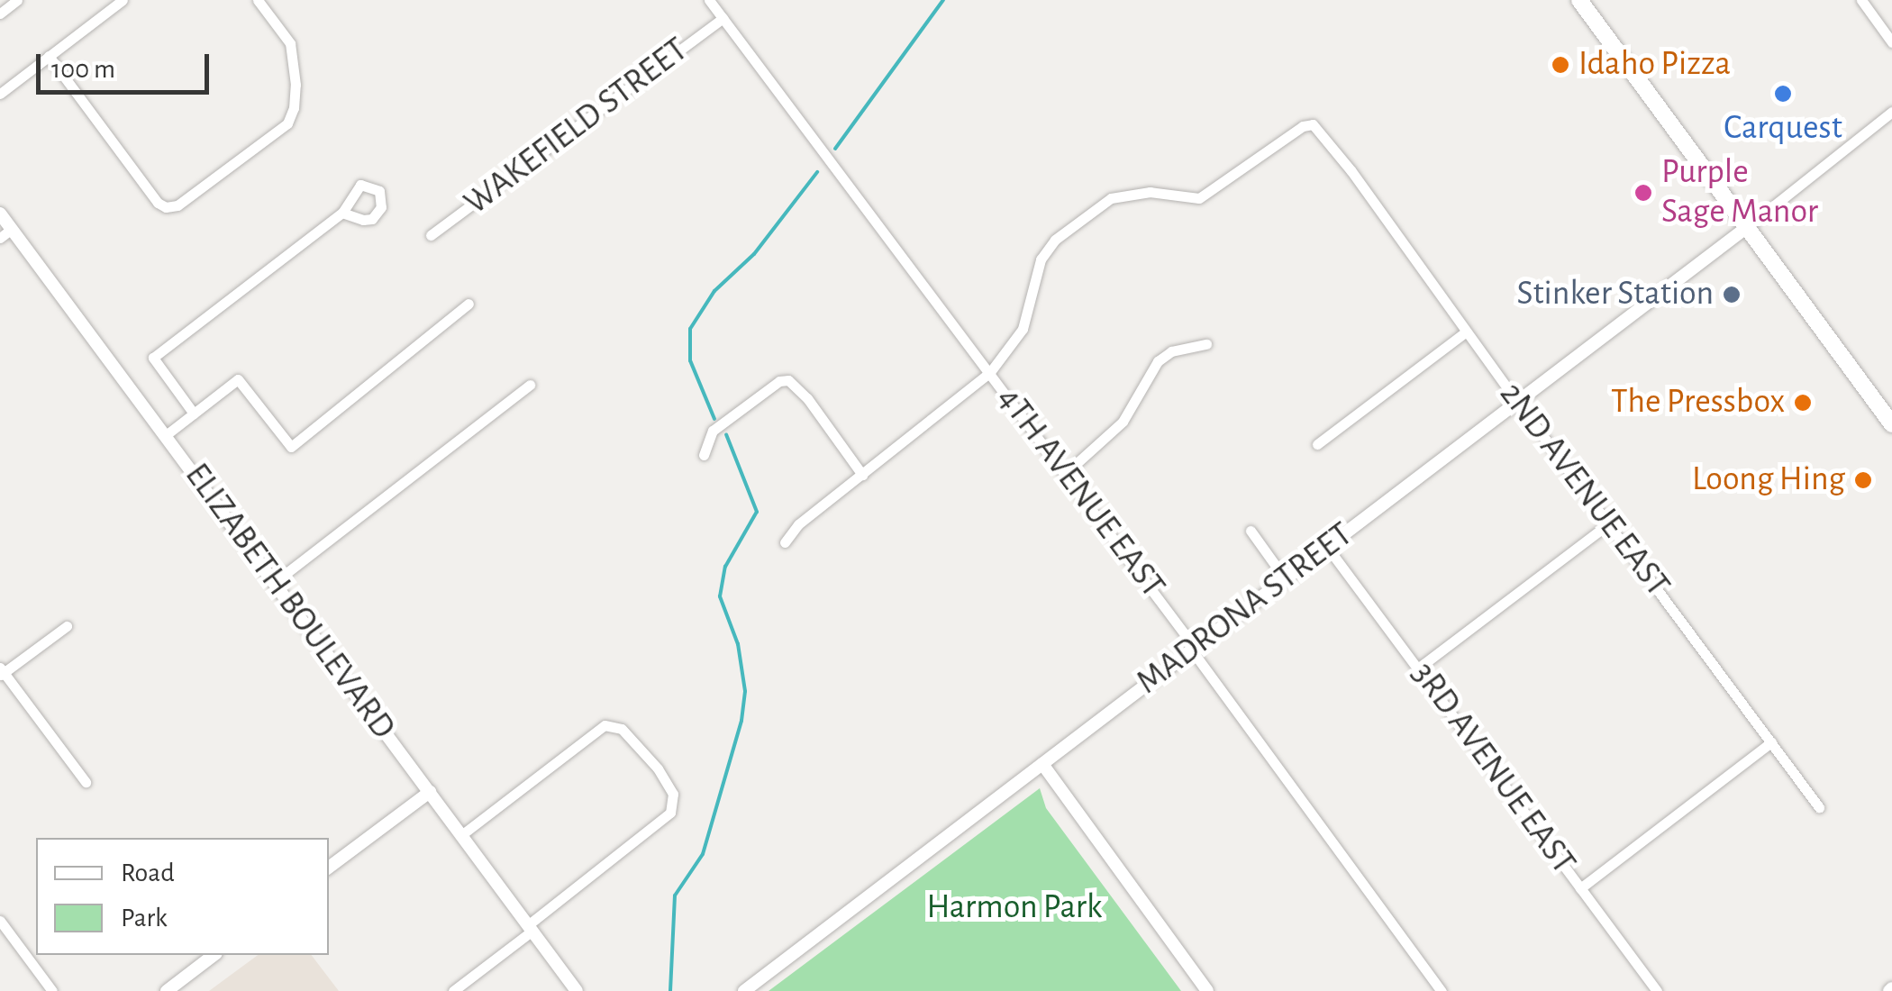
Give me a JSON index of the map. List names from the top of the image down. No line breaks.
{"streets":{"street":["WAKEFIELD STREET","2ND AVENUE EAST","4TH AVENUE EAST","ELIZABETH BOULEVARD","MADRONA STREET","3RD AVENUE EAST"]},"crossings":[["WAKEFIELD STREET","4TH AVENUE EAST"],["2ND AVENUE EAST","4TH AVENUE EAST"],["2ND AVENUE EAST","MADRONA STREET"],["4TH AVENUE EAST","MADRONA STREET"],["MADRONA STREET","3RD AVENUE EAST"]],"parks":["Harmon Park"],"places":["Idaho Pizza","Carquest","Purple Sage Manor","Stinker Station","The Pressbox","Loong Hing"],"legend":["Road","Park"],"scale_bar":"100 m"}
